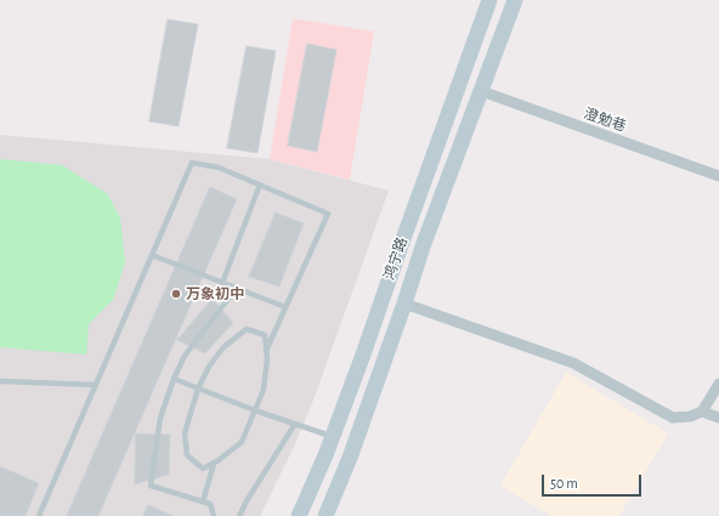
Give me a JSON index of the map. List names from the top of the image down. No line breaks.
{"streets":{"main road":["鸿宁路"],"street":["澄勉巷"]},"crossings":[["澄勉巷","鸿宁路"]],"places":["万象初中"],"scale_bar":"50 m"}
